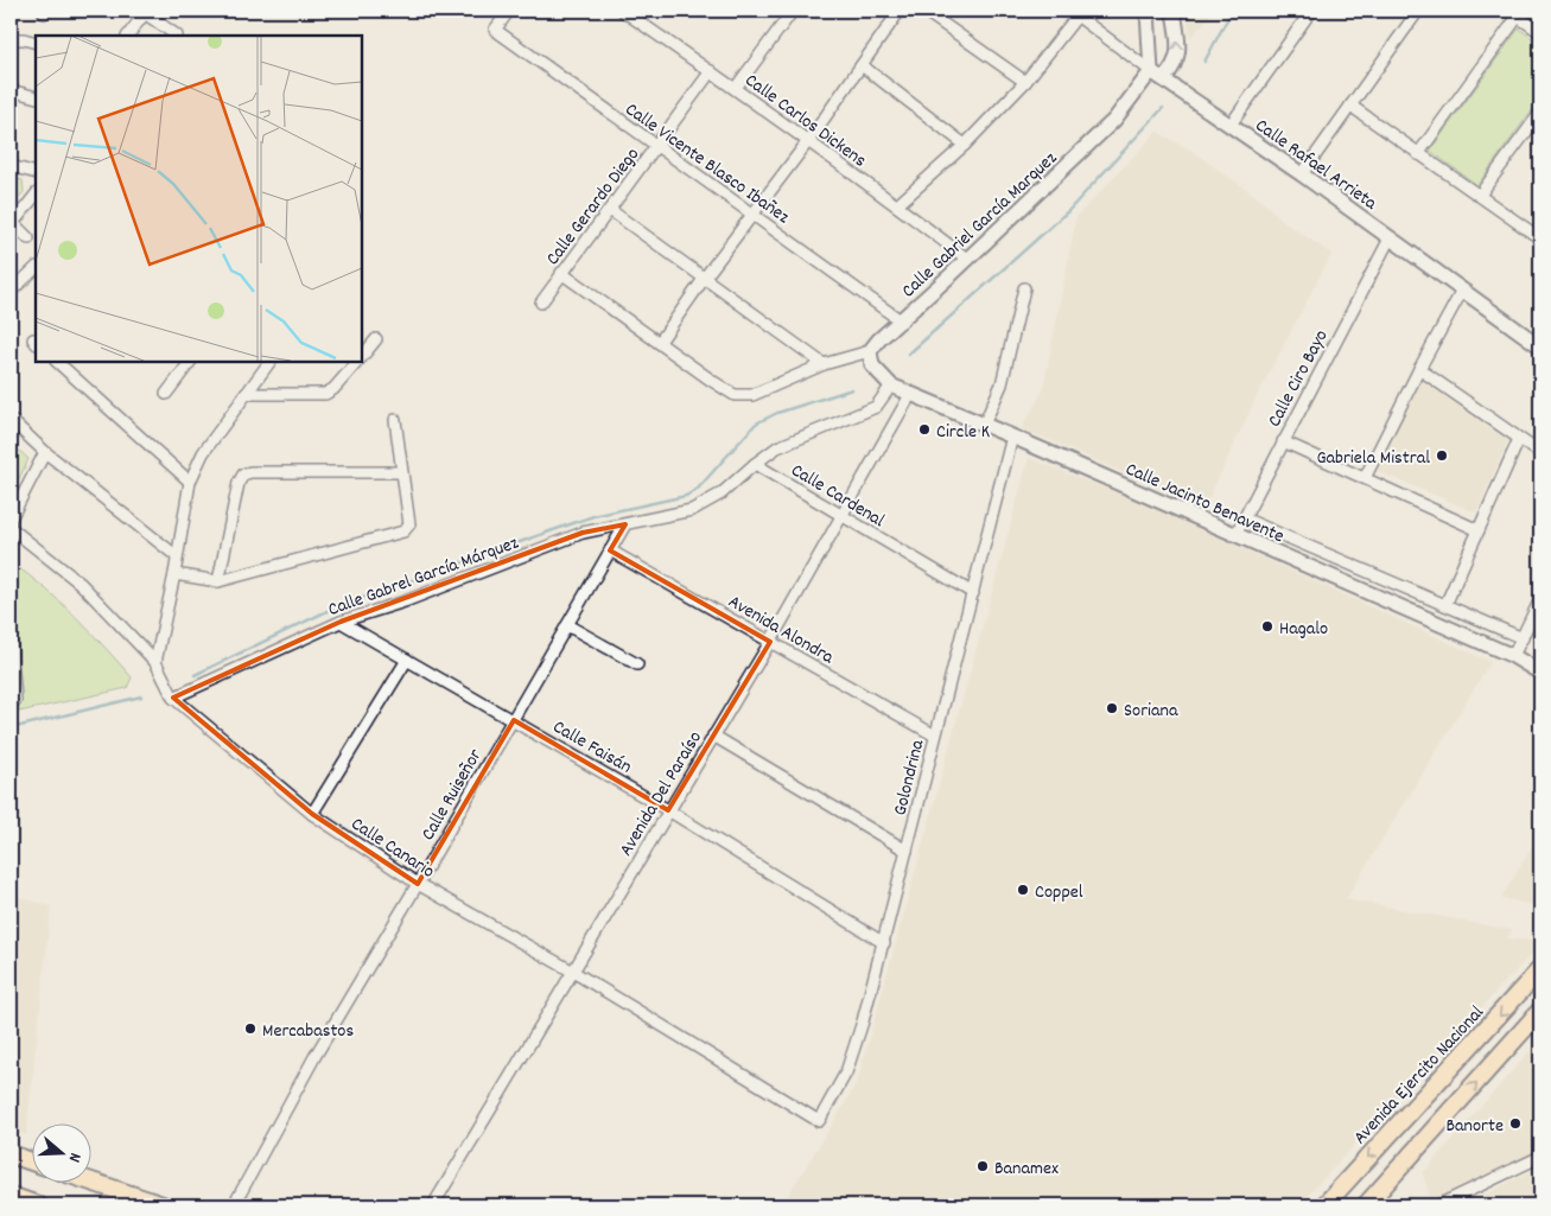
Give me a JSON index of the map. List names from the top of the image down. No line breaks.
{"streets":{"main road":["Avenida Ejercito Nacional"],"street":["Calle Carlos Dickens","Calle Vicente Blasco Ibañez","Calle Rafael Arrieta","Calle Gerardo Diego","Calle Gabriel García Marquez","Calle Ciro Bayo","Calle Cardenal","Calle Jacinto Benavente","Calle Gabrel García Márquez","Avenida Alondra","Calle Faisán","Golondrina","Avenida Del Paraíso","Calle Ruiseñor","Calle Canario"]},"crossings":[["Calle Carlos Dickens","Calle Gerardo Diego"],["Calle Carlos Dickens","Calle Gabriel García Marquez"],["Calle Vicente Blasco Ibañez","Calle Gerardo Diego"],["Calle Vicente Blasco Ibañez","Calle Gabriel García Marquez"],["Calle Rafael Arrieta","Calle Gabriel García Marquez"],["Calle Rafael Arrieta","Calle Ciro Bayo"],["Calle Gabriel García Marquez","Calle Jacinto Benavente"],["Calle Ciro Bayo","Calle Jacinto Benavente"],["Calle Cardenal","Calle Gabrel García Márquez"],["Calle Cardenal","Golondrina"],["Calle Cardenal","Avenida Del Paraíso"],["Calle Jacinto Benavente","Golondrina"],["Calle Jacinto Benavente","Avenida Del Paraíso"],["Calle Gabrel García Márquez","Calle Faisán"],["Calle Gabrel García Márquez","Calle Ruiseñor"],["Calle Gabrel García Márquez","Calle Canario"],["Avenida Alondra","Golondrina"],["Avenida Alondra","Avenida Del Paraíso"],["Avenida Alondra","Calle Ruiseñor"],["Calle Faisán","Golondrina"],["Calle Faisán","Avenida Del Paraíso"],["Calle Faisán","Calle Ruiseñor"],["Golondrina","Calle Canario"],["Avenida Del Paraíso","Calle Canario"],["Calle Ruiseñor","Calle Canario"]],"places":["Circle K","Gabriela Mistral","Hagalo","Soriana","Coppel","Mercabastos","Banorte","Banamex"],"north":"right"}
